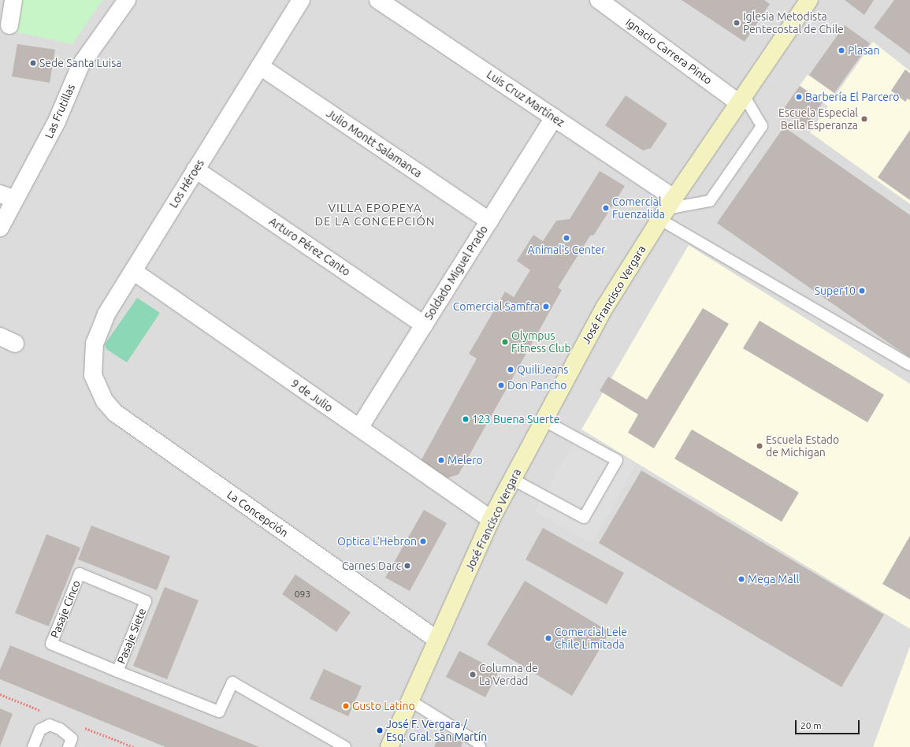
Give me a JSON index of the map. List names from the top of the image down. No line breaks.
{"streets":{"main road":["José Francisco Vergara"],"street":["Ignacio Carrera Pinto","Luis Cruz Martínez","Las Frutillas","Julio Montt Salamanca","Los Héroes","Arturo Pérez Canto","Soldado Miguel Prado","9 de Julio","La Concepción"],"lane":["Pasaje Cinco","Pasaje Siete"]},"crossings":[["Ignacio Carrera Pinto","José Francisco Vergara"],["Luis Cruz Martínez","Soldado Miguel Prado"],["Luis Cruz Martínez","José Francisco Vergara"],["Julio Montt Salamanca","Los Héroes"],["Julio Montt Salamanca","Soldado Miguel Prado"],["Los Héroes","Arturo Pérez Canto"],["Los Héroes","9 de Julio"],["Los Héroes","La Concepción"],["Arturo Pérez Canto","Soldado Miguel Prado"],["Soldado Miguel Prado","9 de Julio"],["José Francisco Vergara","9 de Julio"],["José Francisco Vergara","La Concepción"],["Pasaje Cinco","Pasaje Siete"]],"districts":["VILLA EPOPEYA DE LA CONCEPCIÓN"],"places":["Iglesia Metodista Pentecostal de Chile","Plasan","Sede Santa Luisa","Barbería El Parcero","Escuela Especial Bella Esperanza","Comercial Fuenzalida","Animal's Center","Super10","Comercial Samfra","Olympus Fitness Club","QuiliJeans","Don Pancho","123 Buena Suerte","Escuela Estado de Michigan","Melero","Optica L'Hebron","Carnes Darc","Mega Mall","Comercial Lele Chile Limitada","Columna de La Verdad","Gusto Latino","José F. Vergara / Esq. Gral. San Martín"],"house_numbers":["093"],"scale_bar":"20 m"}
